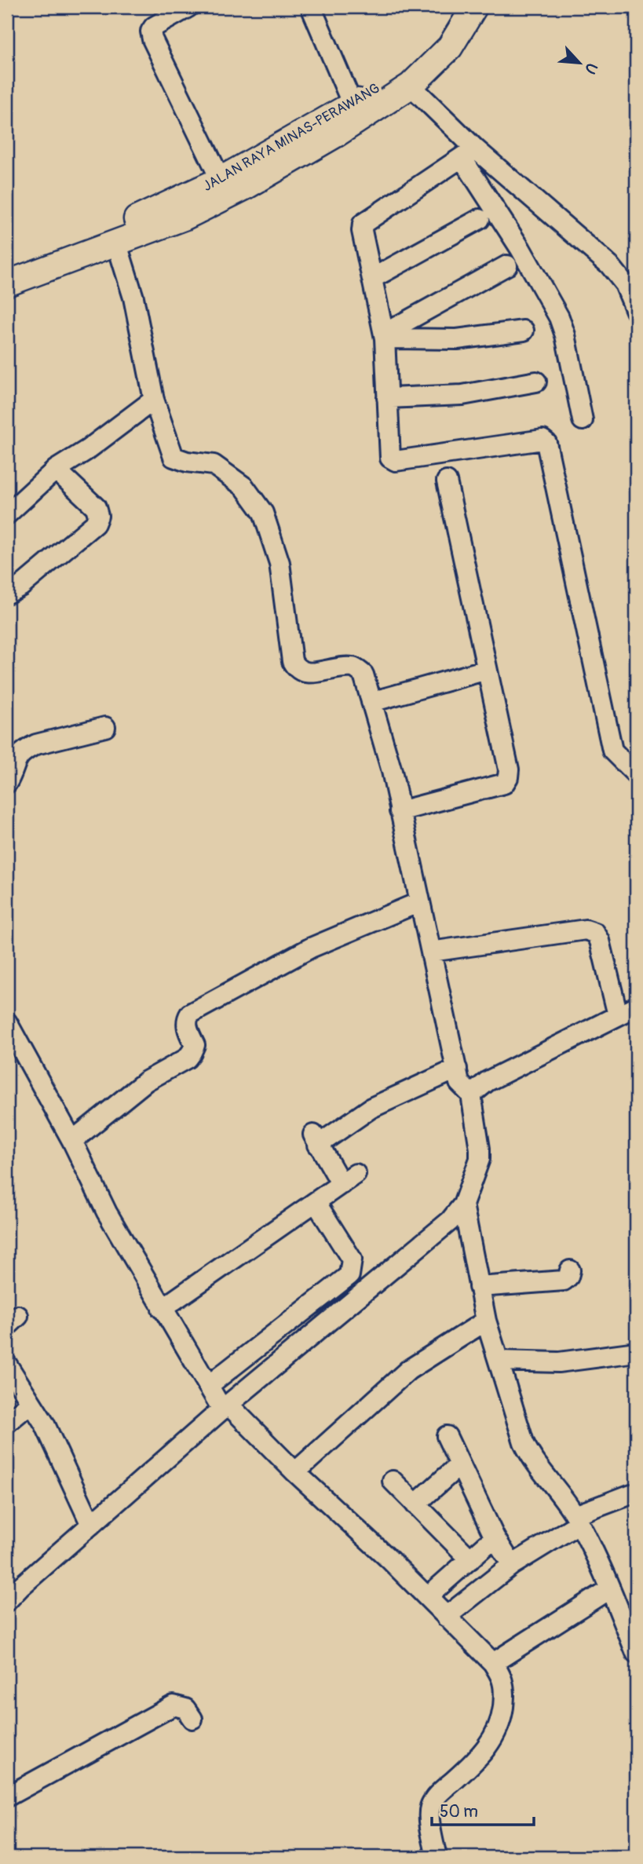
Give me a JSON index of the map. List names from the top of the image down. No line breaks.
{"streets":{"main road":["JALAN RAYA MINAS-PERAWANG"]},"scale_bar":"50 m","north":"bottom right"}
